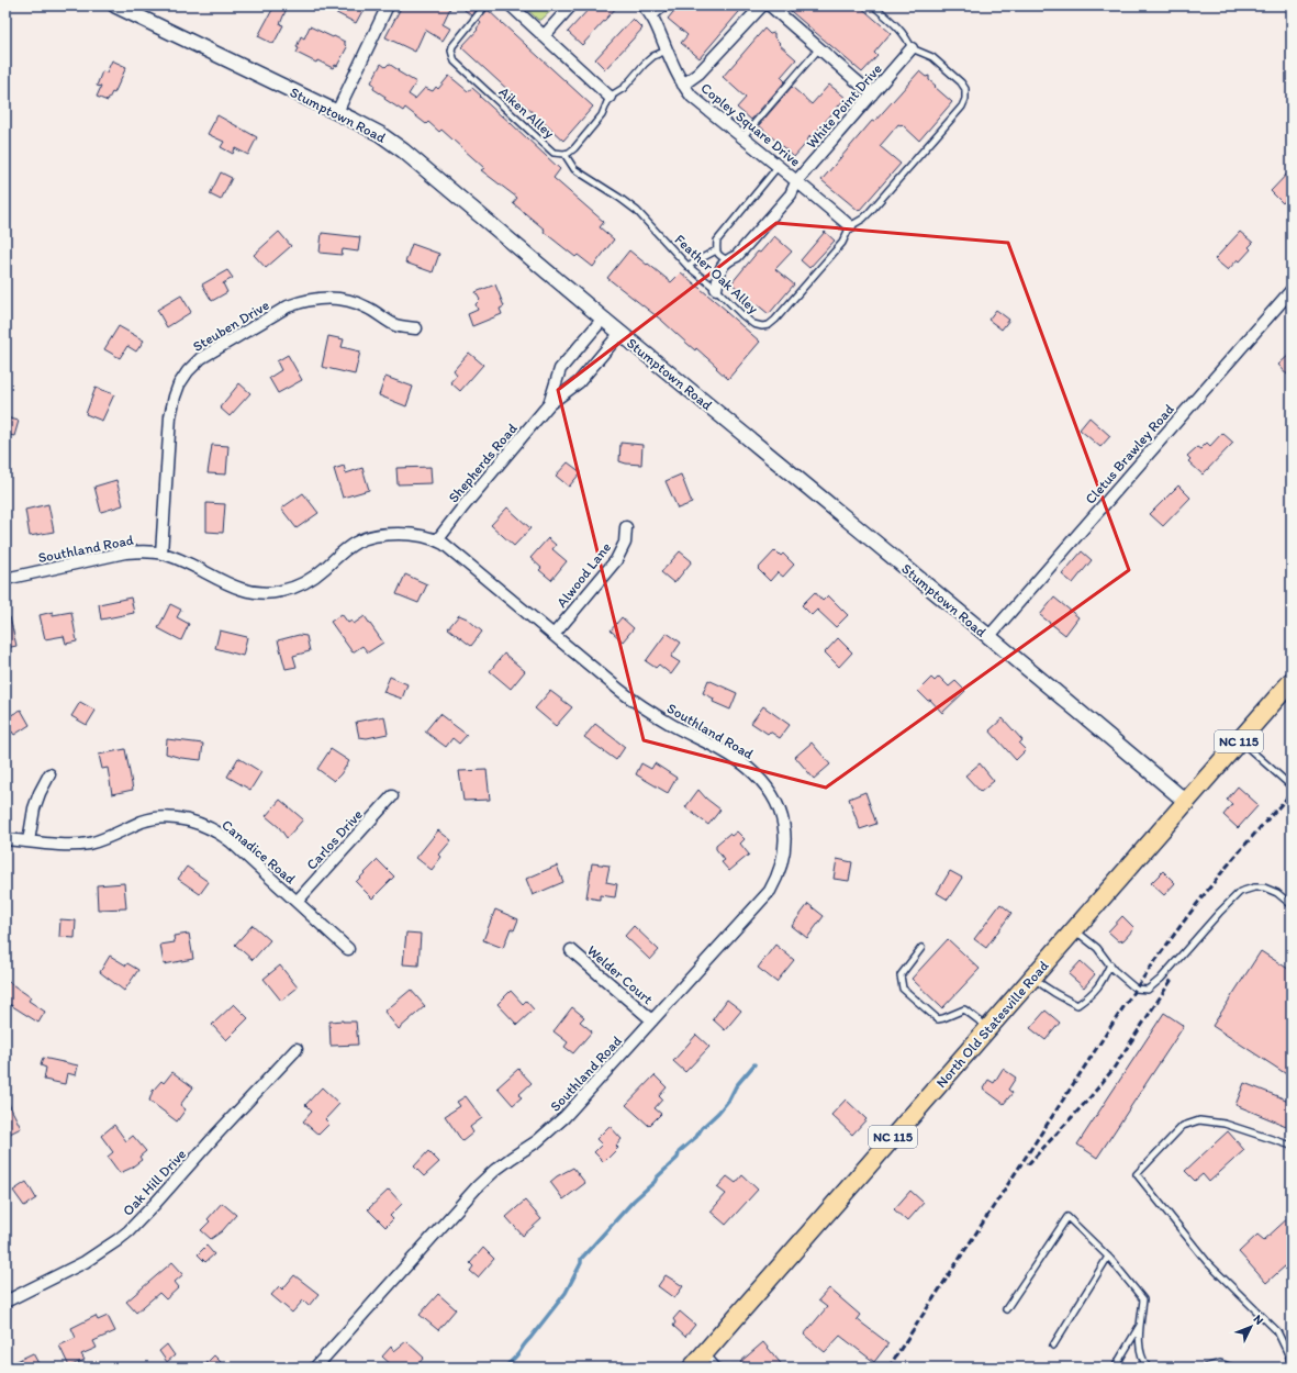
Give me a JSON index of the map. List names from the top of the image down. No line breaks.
{"streets":{"main road":["NC 115","North Old Statesville Road"],"street":["White Point Drive","Stumptown Road","Copley Square Drive","Steuben Drive","Cletus Brawley Road","Shepherds Road","Southland Road","Alwood Lane","Carlos Drive","Canadice Road","Welder Court","Oak Hill Drive"],"lane":["Aiken Alley","Feather Oak Alley"]},"crossings":[["White Point Drive","Copley Square Drive"],["White Point Drive","Feather Oak Alley"],["Aiken Alley","Feather Oak Alley"],["Stumptown Road","Cletus Brawley Road"],["Stumptown Road","Shepherds Road"],["Stumptown Road","North Old Statesville Road"],["Copley Square Drive","Feather Oak Alley"],["Steuben Drive","Southland Road"],["Shepherds Road","Southland Road"],["Southland Road","Alwood Lane"],["Southland Road","Welder Court"],["Carlos Drive","Canadice Road"]],"north":"top right"}
